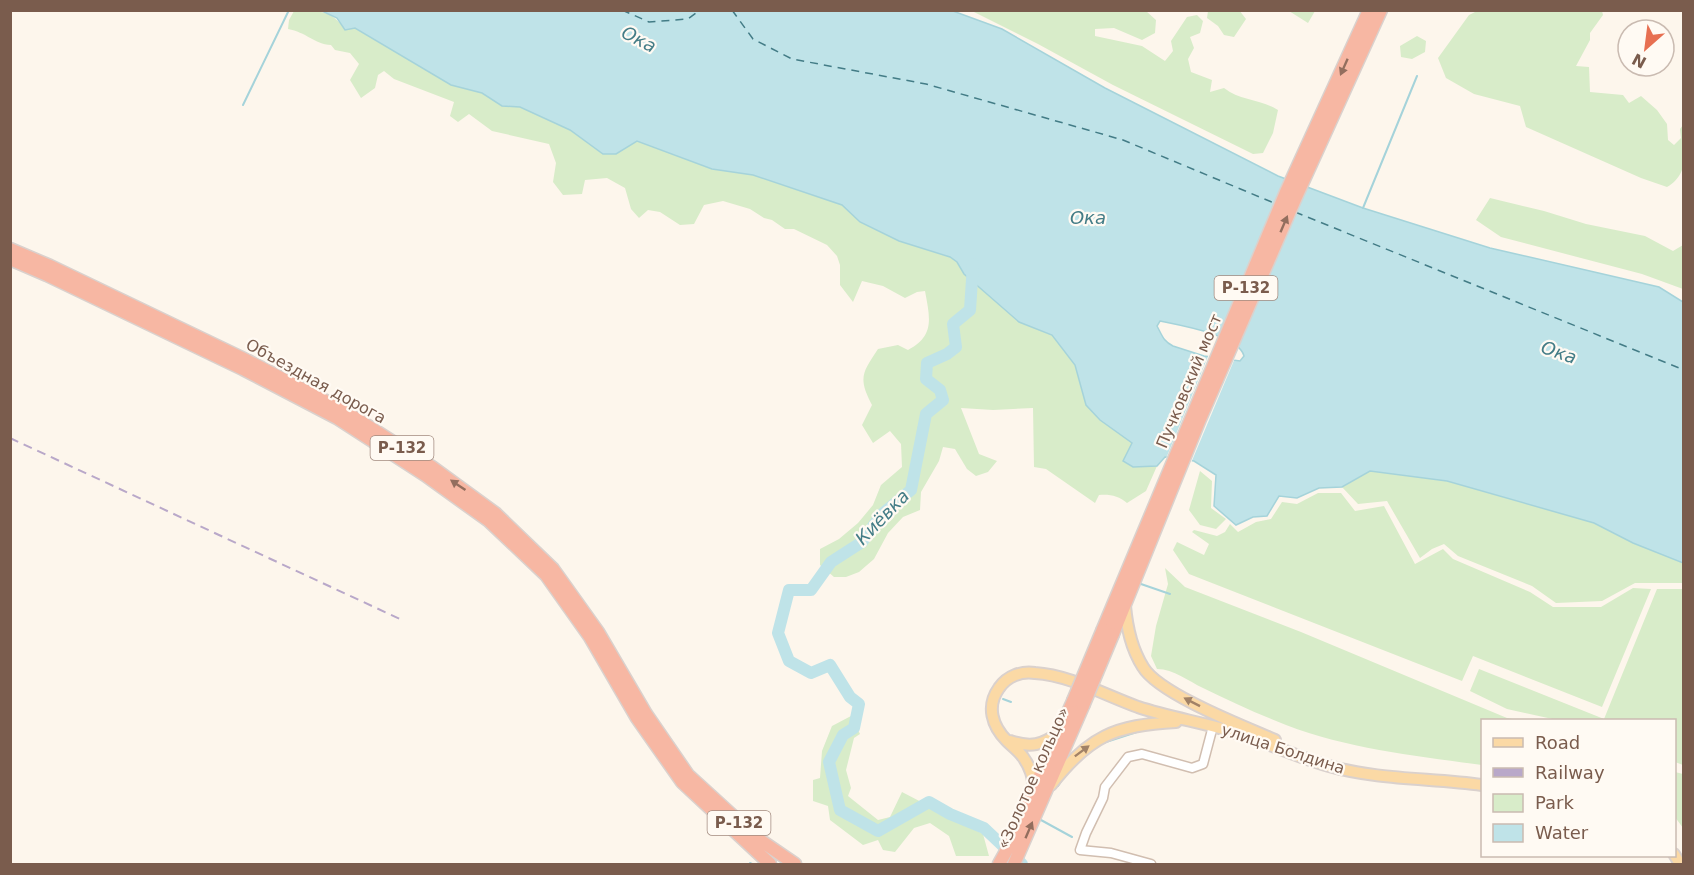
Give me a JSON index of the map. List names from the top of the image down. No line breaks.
{"streets":{"highway":["Р-132","Объездная дорога","Пучковский мост","«Золотое кольцо»"],"main road":["улица Болдина"]},"crossings":[["Р-132","Объездная дорога"],["Р-132","Пучковский мост"],["Р-132","улица Болдина"],["Р-132","«Золотое кольцо»"],["улица Болдина","«Золотое кольцо»"]],"water":["Ока","Киёвка"],"legend":["Road","Railway","Park","Water"],"north":"bottom left"}
